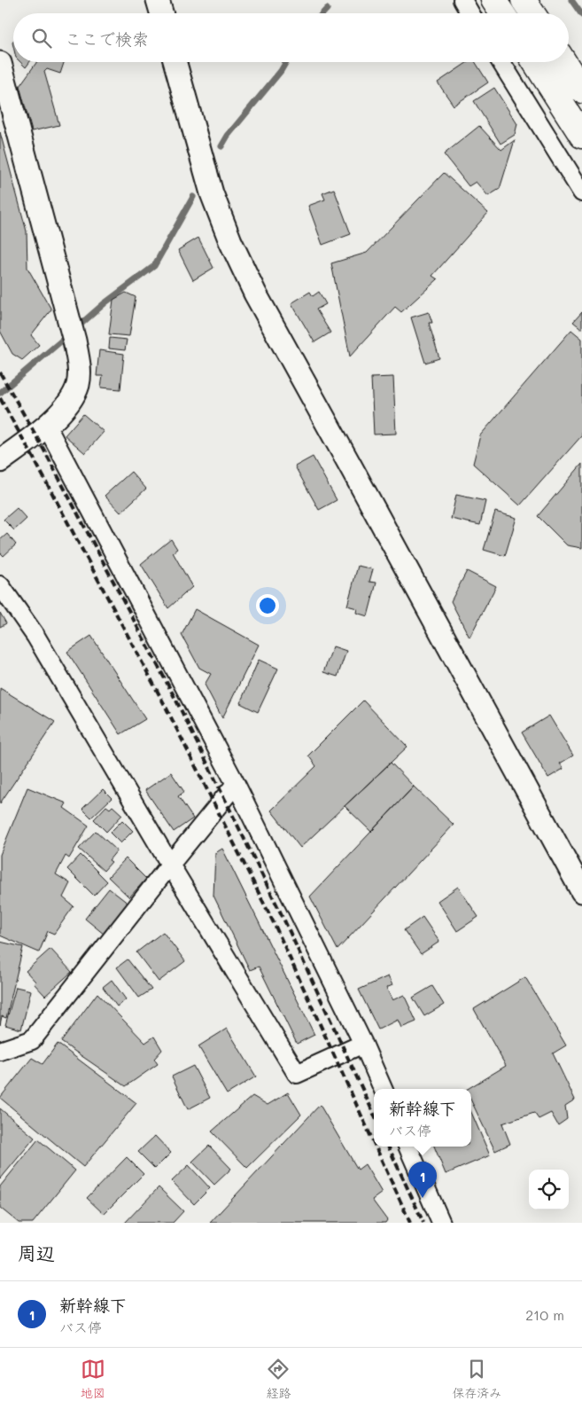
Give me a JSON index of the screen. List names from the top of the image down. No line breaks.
{"page":{"search":"ここで検索","popup":["新幹線下","バス停"],"pins":"1","heading":"周辺","list":[{"mark":"1","name":"新幹線下","note":"バス停","value":"210 m"}],"nav":["地図","経路","保存済み"]}}
